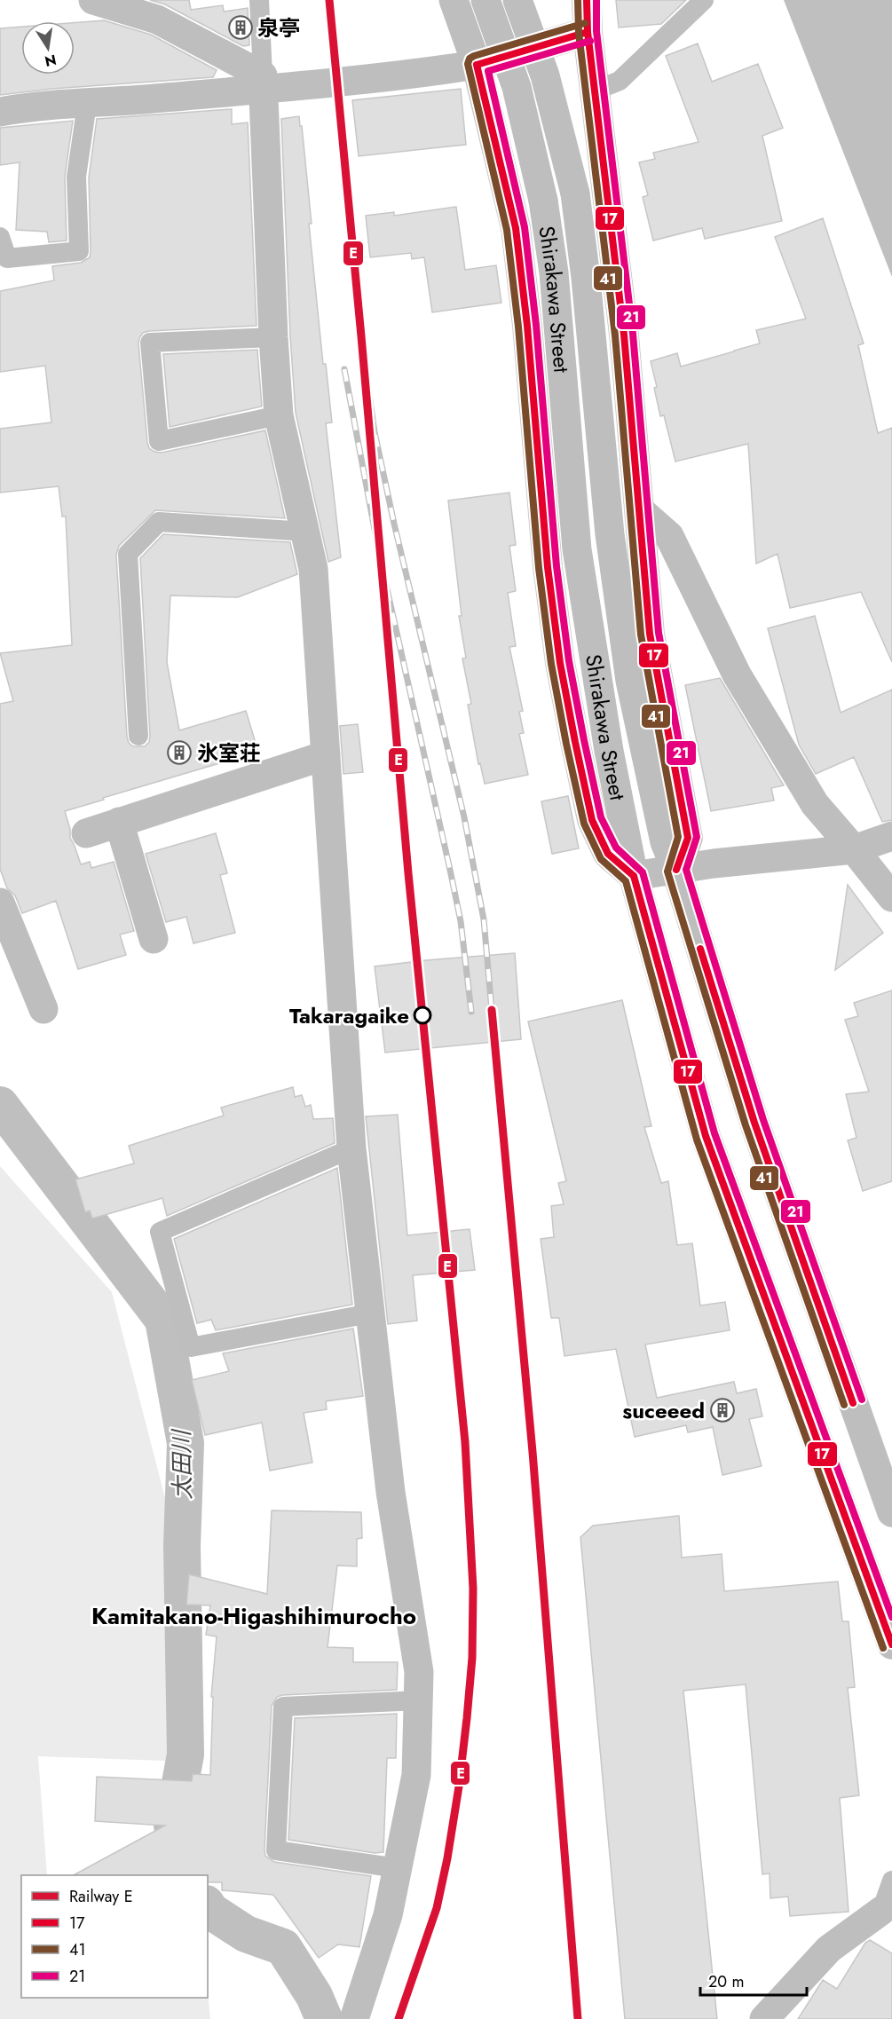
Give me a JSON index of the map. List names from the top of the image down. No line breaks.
{"streets":{"main road":["Shirakawa Street"]},"districts":["Kamitakano-Higashihimurocho"],"water":["太田川"],"places":{"building":["泉亭","氷室荘","suceeed"],"other":["Takaragaike"]},"lines":["rail line E","transit line 17","transit line 41","transit line 21"],"legend":["Railway E","17","41","21"],"scale_bar":"20 m","north":"bottom"}
